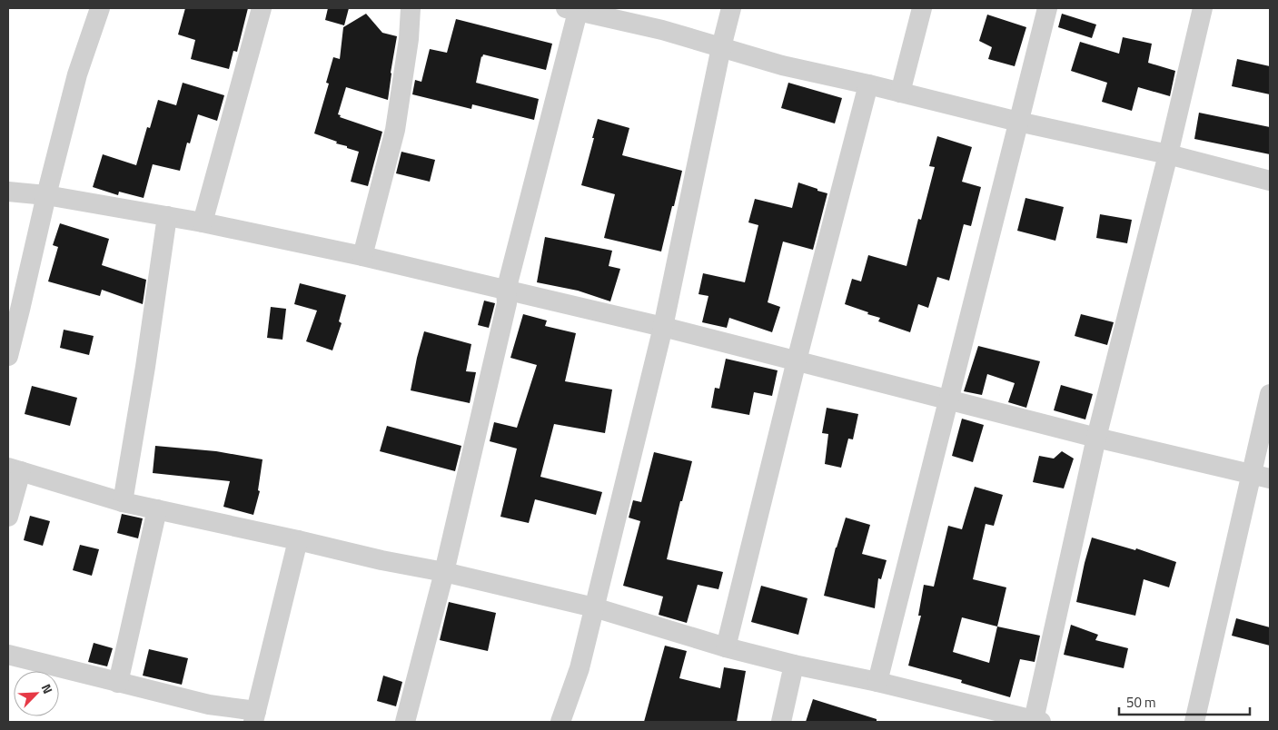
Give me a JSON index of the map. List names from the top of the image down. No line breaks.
{"scale_bar":"50 m","north":"top right"}
